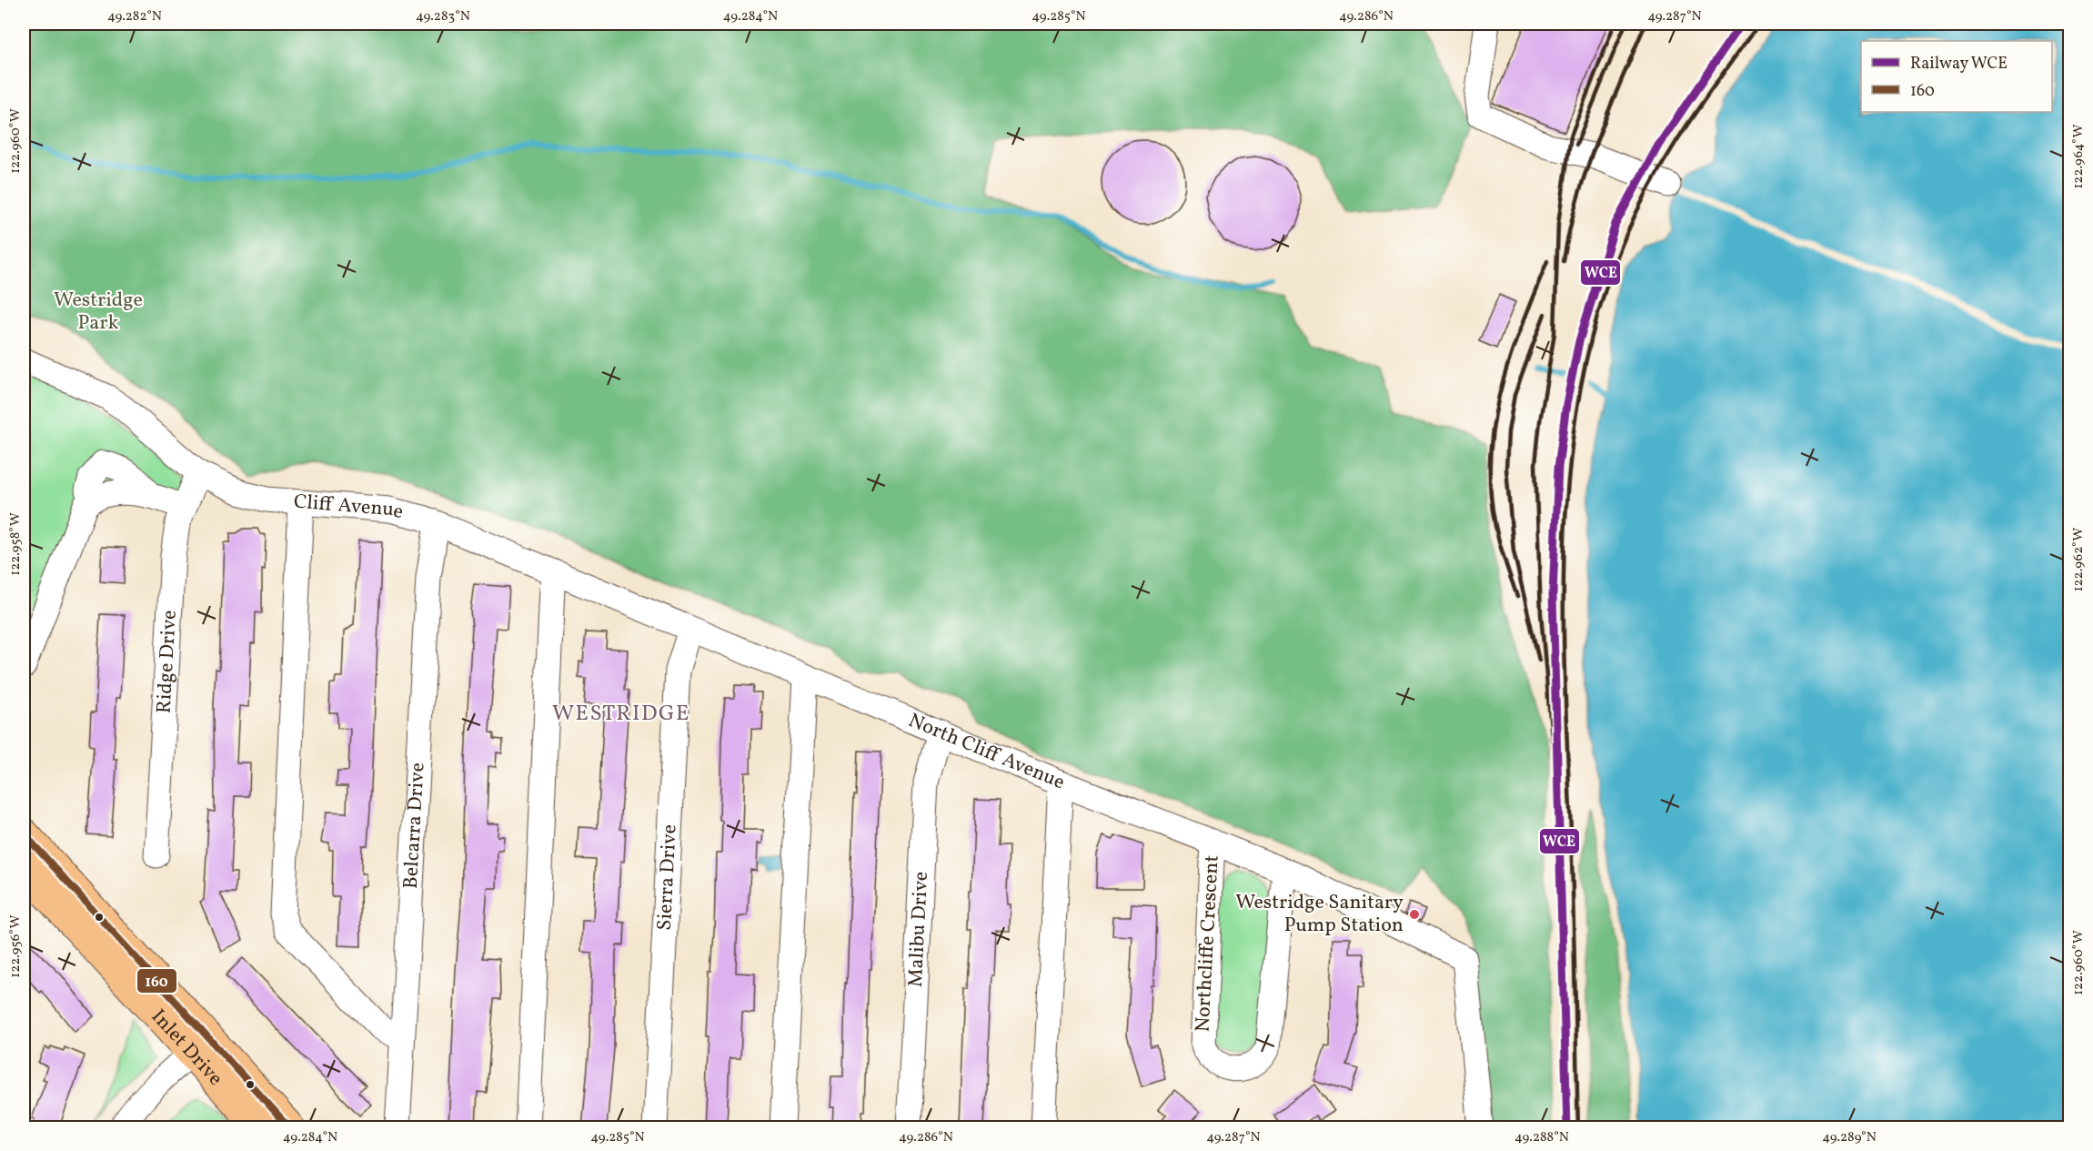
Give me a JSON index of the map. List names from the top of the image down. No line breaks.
{"streets":{"main road":["Inlet Drive"],"street":["Cliff Avenue","Ridge Drive","North Cliff Avenue","Belcarra Drive","Sierra Drive","Malibu Drive","Northcliffe Crescent"]},"crossings":[["Cliff Avenue","Ridge Drive"],["Cliff Avenue","North Cliff Avenue"],["Cliff Avenue","Belcarra Drive"],["Cliff Avenue","Sierra Drive"],["North Cliff Avenue","Sierra Drive"],["North Cliff Avenue","Malibu Drive"],["North Cliff Avenue","Northcliffe Crescent"]],"districts":["WESTRIDGE"],"parks":["Westridge Park"],"places":["Westridge Sanitary Pump Station"],"lines":["rail line WCE","transit line 160"],"legend":["Railway WCE","160"],"coordinates":["49.282°N","49.283°N","49.284°N","49.285°N","49.286°N","49.287°N","122.960°W","122.964°W","122.958°W","122.962°W","122.956°W","49.288°N","49.289°N"]}
